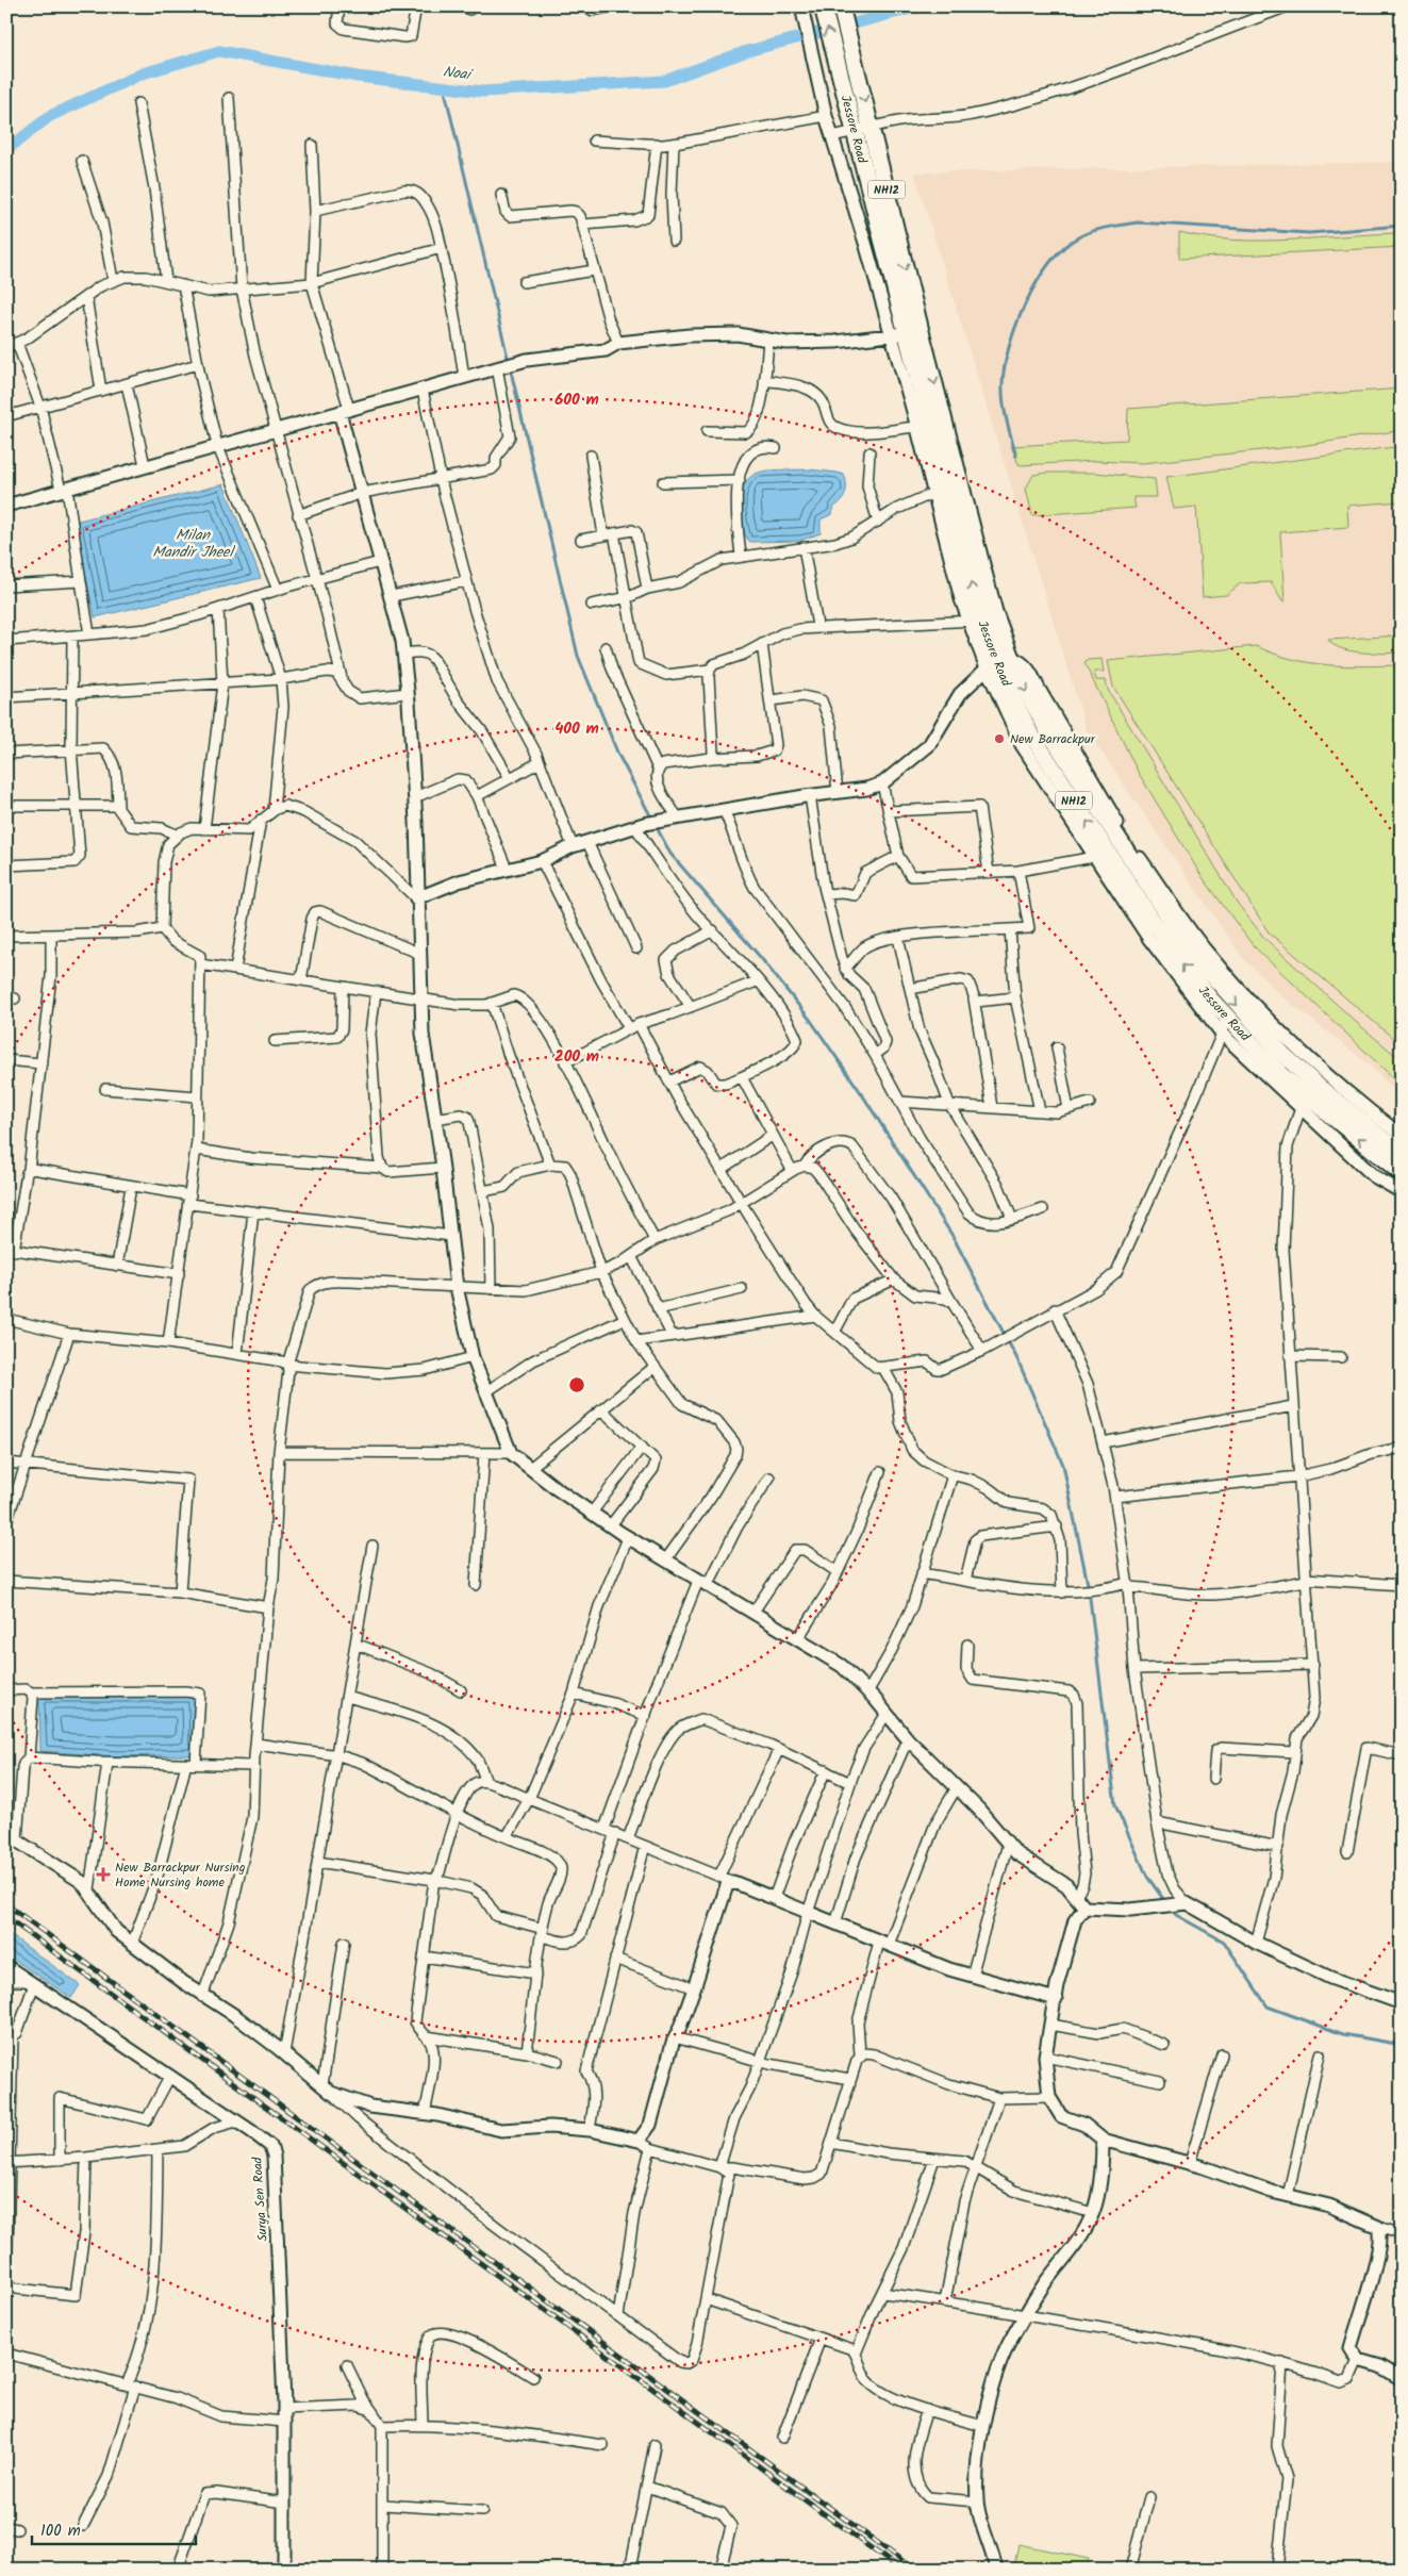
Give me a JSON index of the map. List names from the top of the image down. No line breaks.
{"streets":{"highway":["Jessore Road","NH12"],"street":["Surya Sen Road"]},"crossings":[["Jessore Road","NH12"]],"water":["Noai","Milan Mandir Jheel"],"places":{"other":["New Barrackpur"],"health":["New Barrackpur Nursing Home Nursing home"]},"scale_bar":"100 m","rings":["600 m","400 m","200 m"]}
